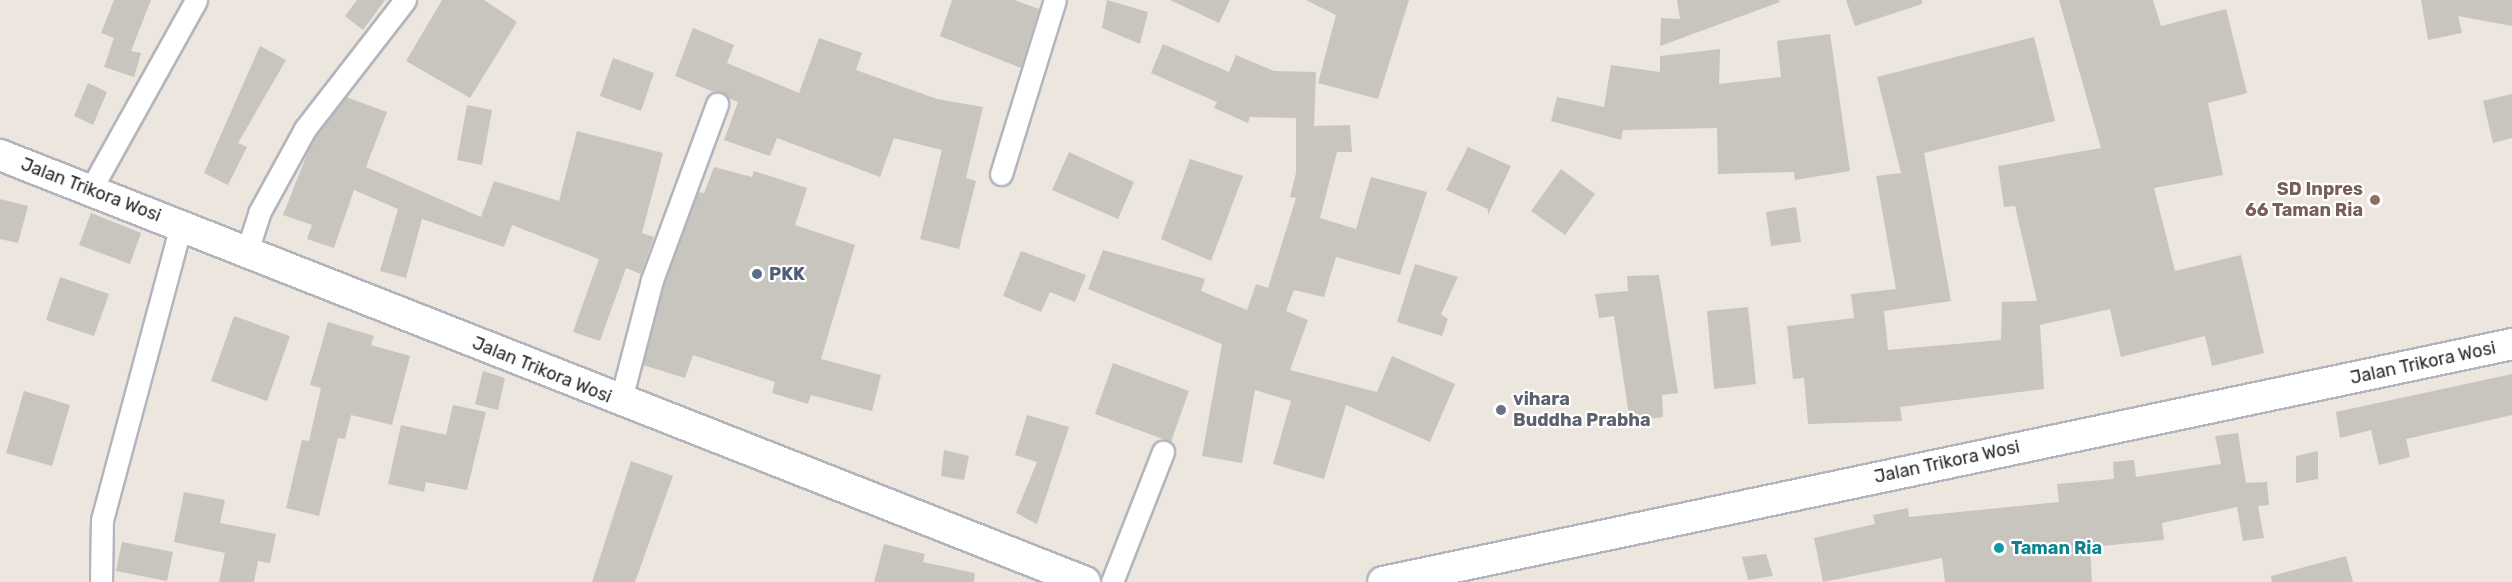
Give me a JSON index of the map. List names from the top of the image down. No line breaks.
{"streets":{"street":["Jalan Trikora Wosi"]},"places":["SD Inpres 66 Taman Ria","PKK","vihara Buddha Prabha","Taman Ria"]}
